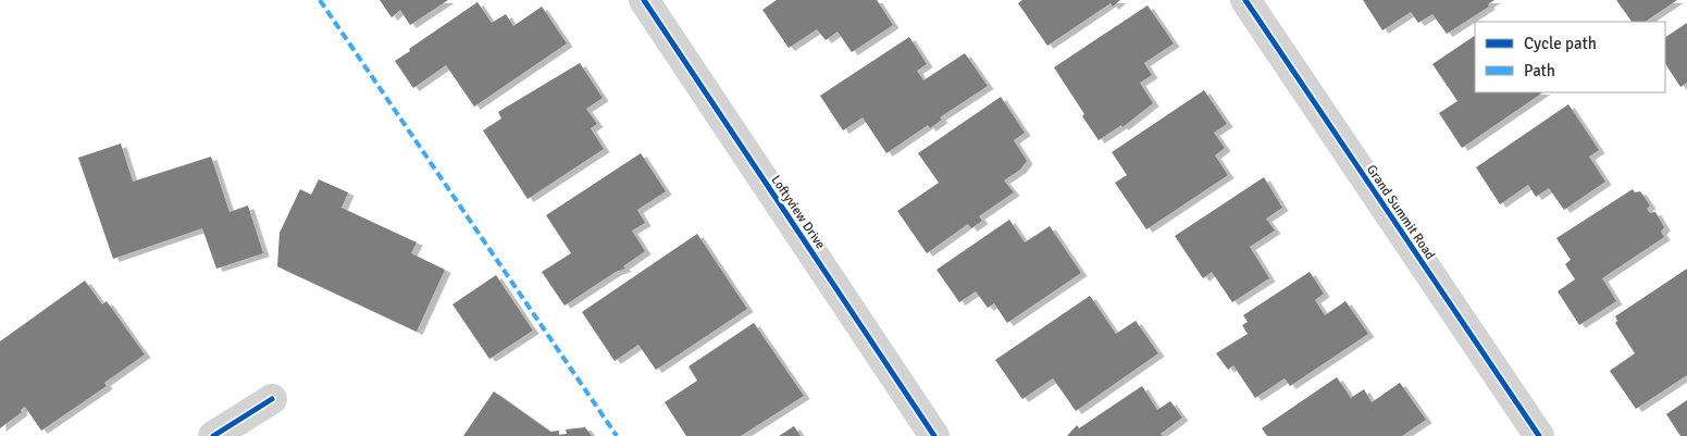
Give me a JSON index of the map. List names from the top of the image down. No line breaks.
{"streets":{"street":["Loftyview Drive","Grand Summit Road"]},"legend":["Cycle path","Path"]}
